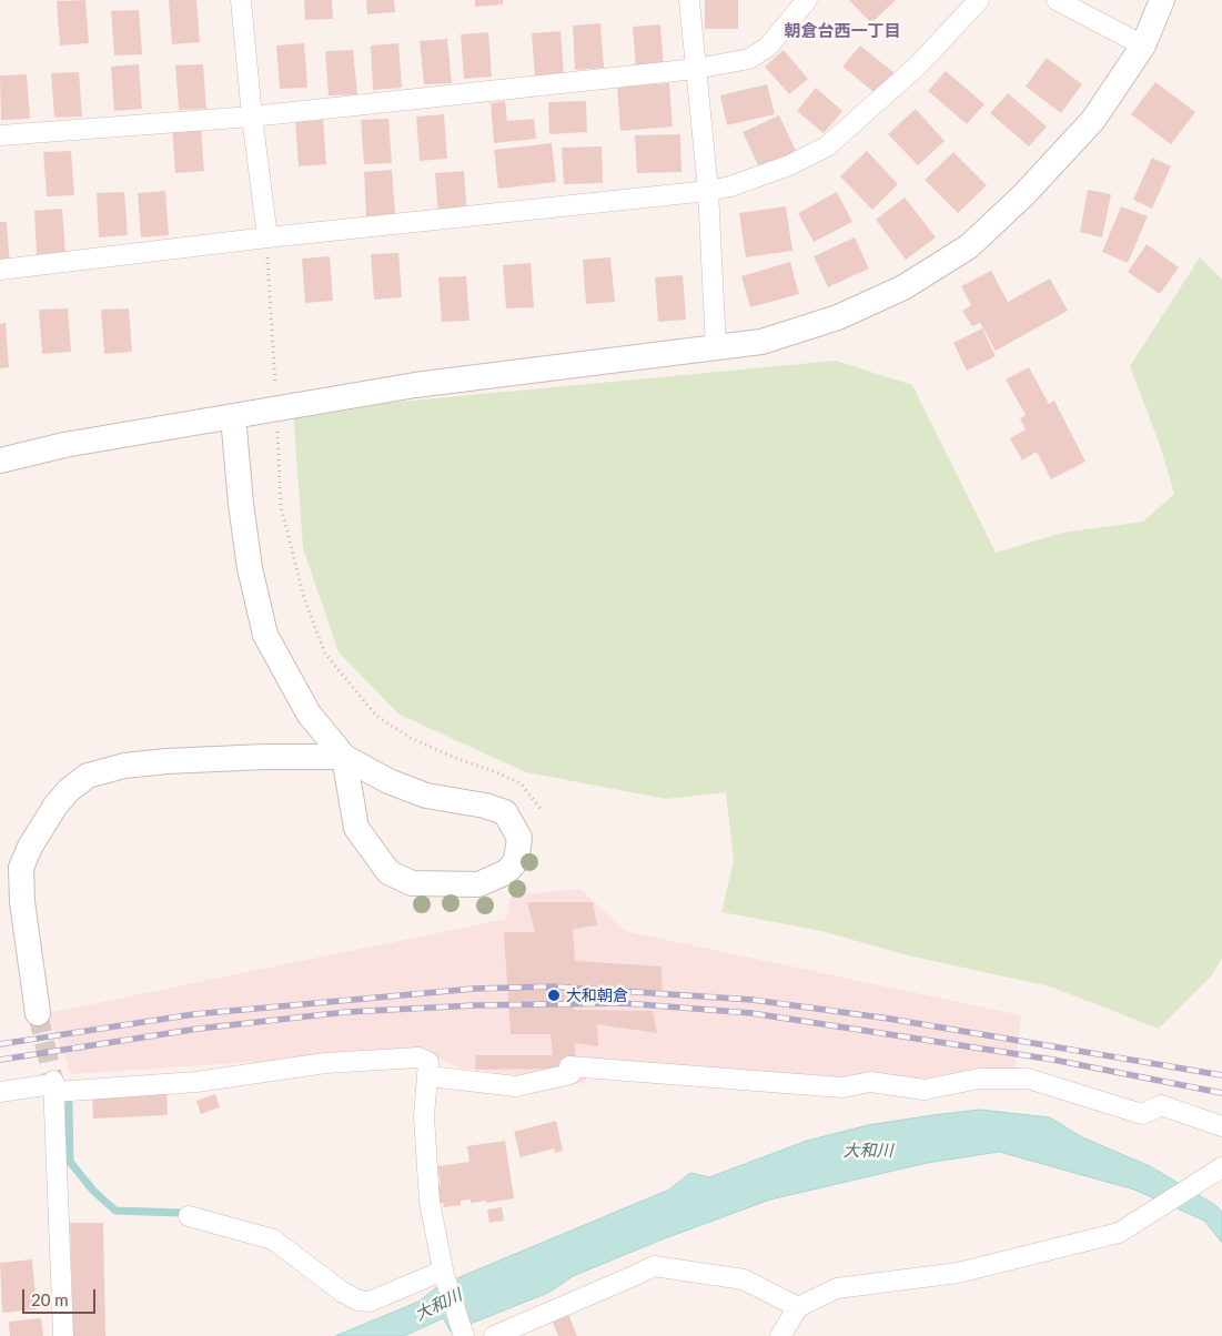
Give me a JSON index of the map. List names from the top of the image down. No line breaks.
{"districts":["朝倉台西一丁目"],"water":["大和川"],"places":["大和朝倉"],"scale_bar":"20 m"}
